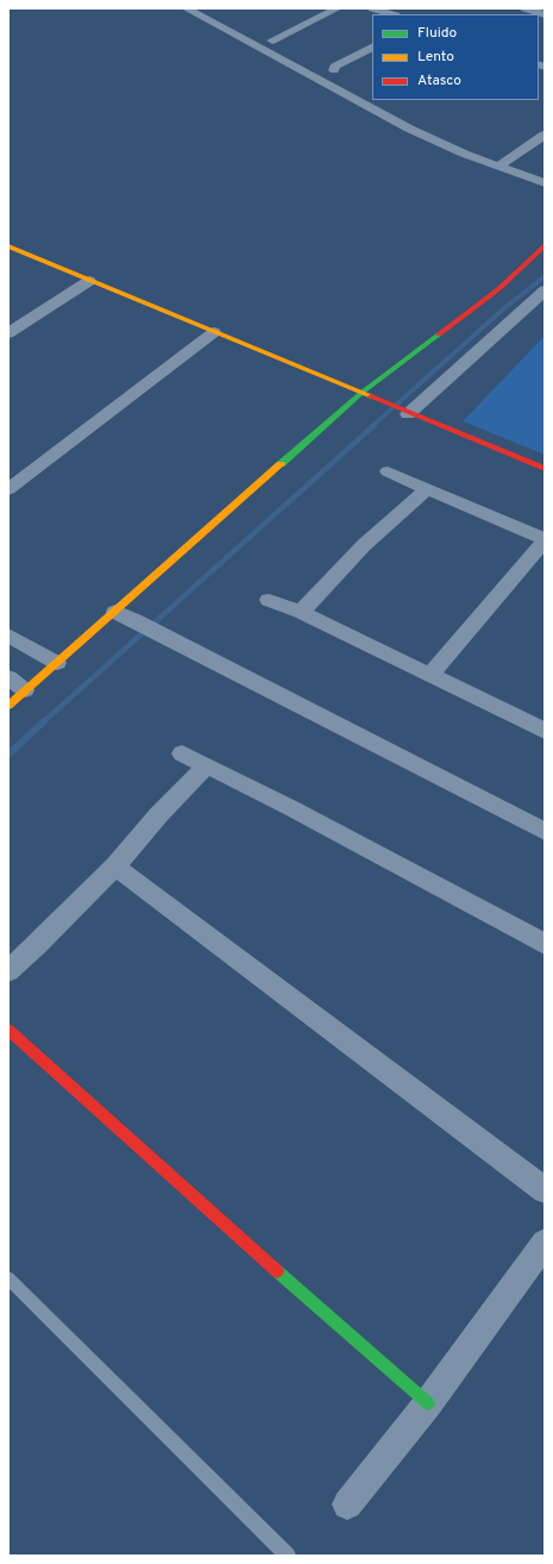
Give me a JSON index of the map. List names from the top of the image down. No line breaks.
{"legend":["Fluido","Lento","Atasco"]}
